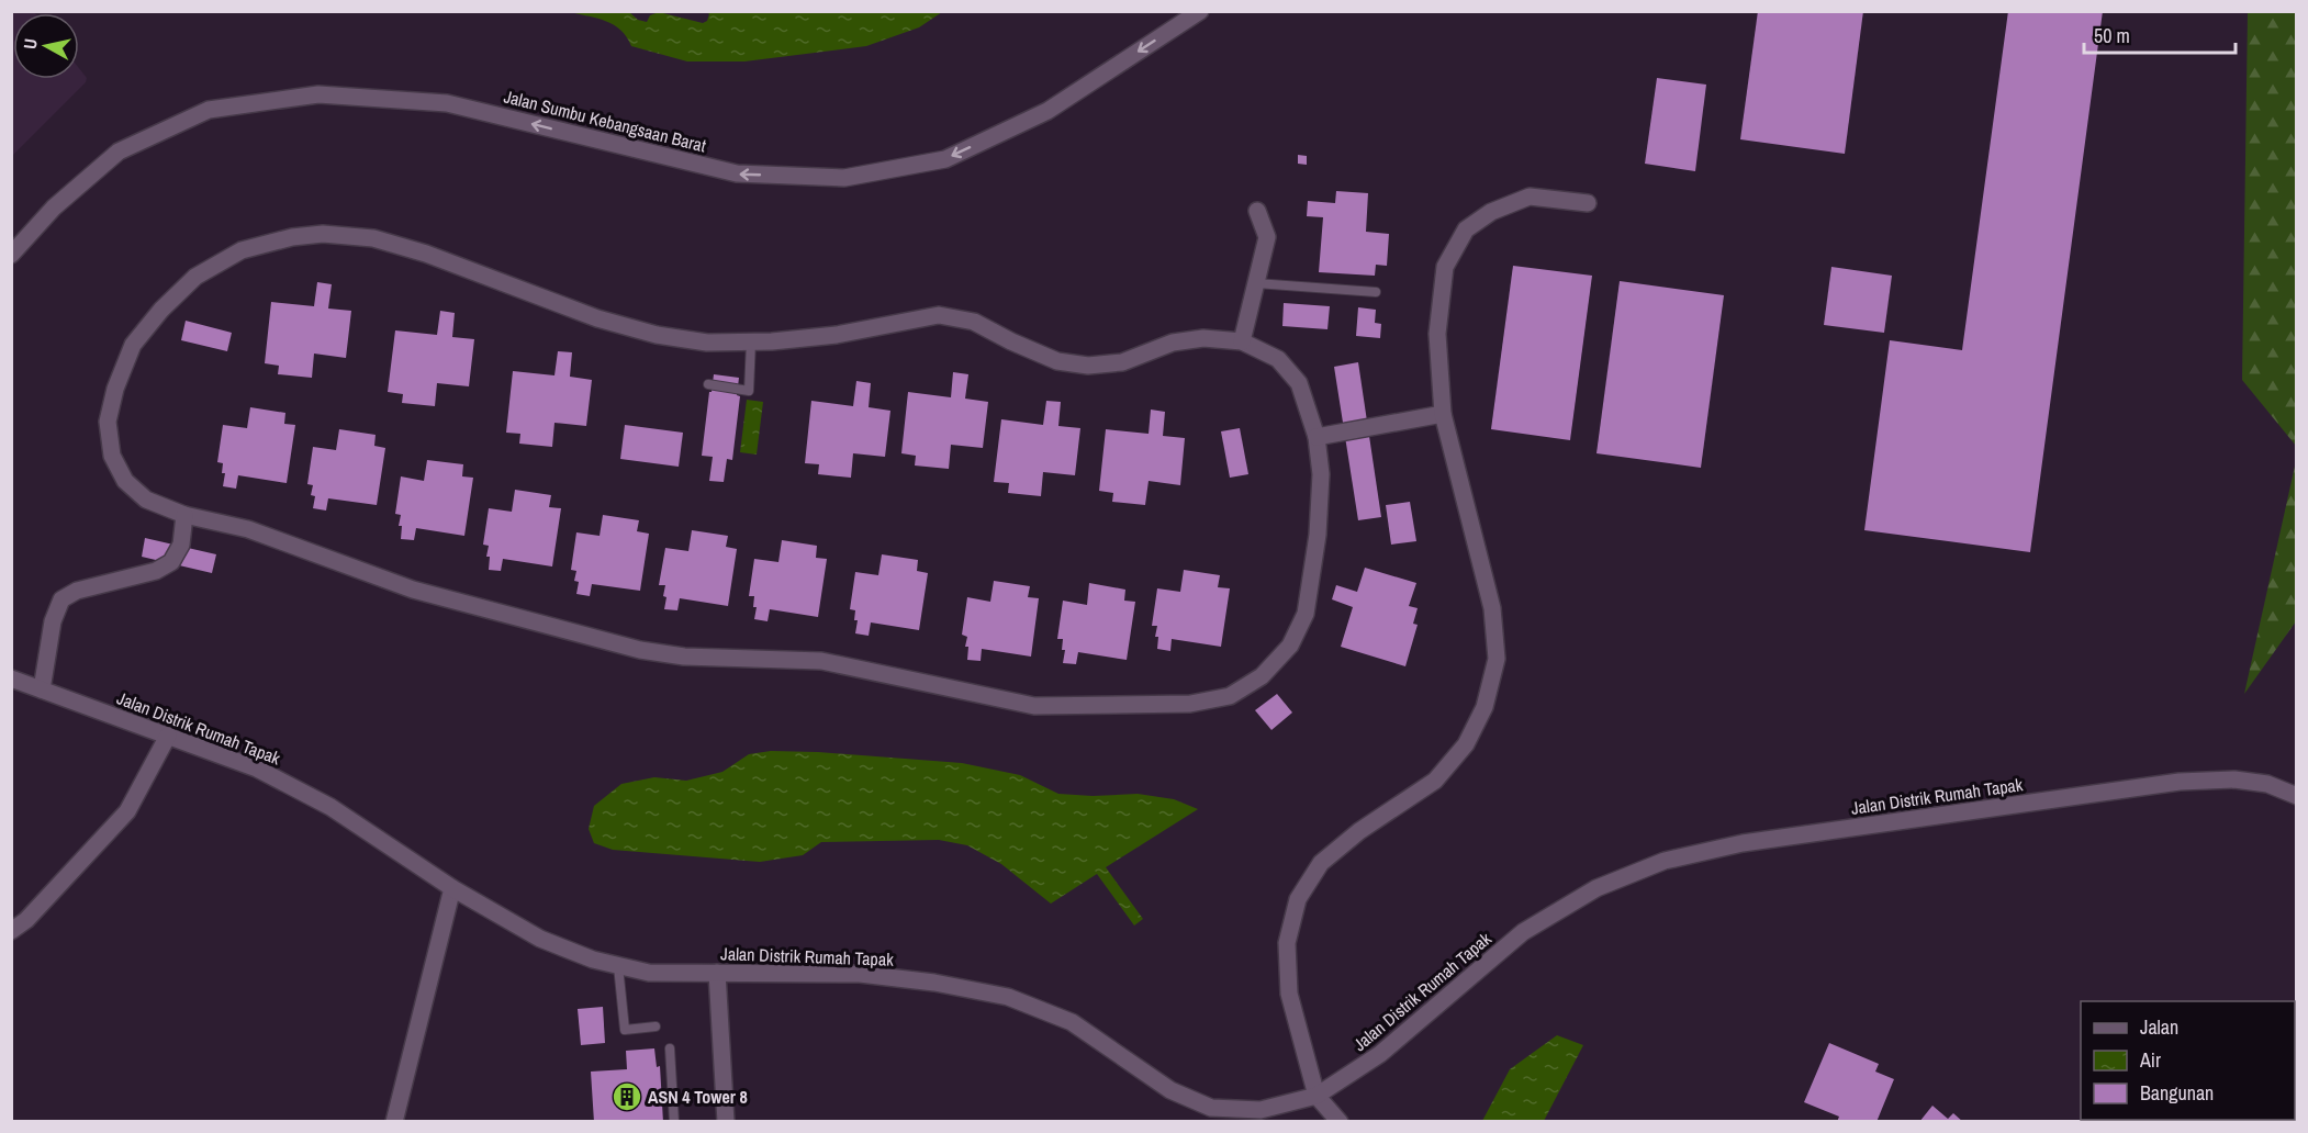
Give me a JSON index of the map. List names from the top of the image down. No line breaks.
{"streets":{"street":["Jalan Sumbu Kebangsaan Barat","Jalan Distrik Rumah Tapak"]},"one_way":["Jalan Sumbu Kebangsaan Barat"],"places":{"building":["ASN 4 Tower 8"]},"legend":["Jalan","Air","Bangunan"],"scale_bar":"50 m","north":"left"}
